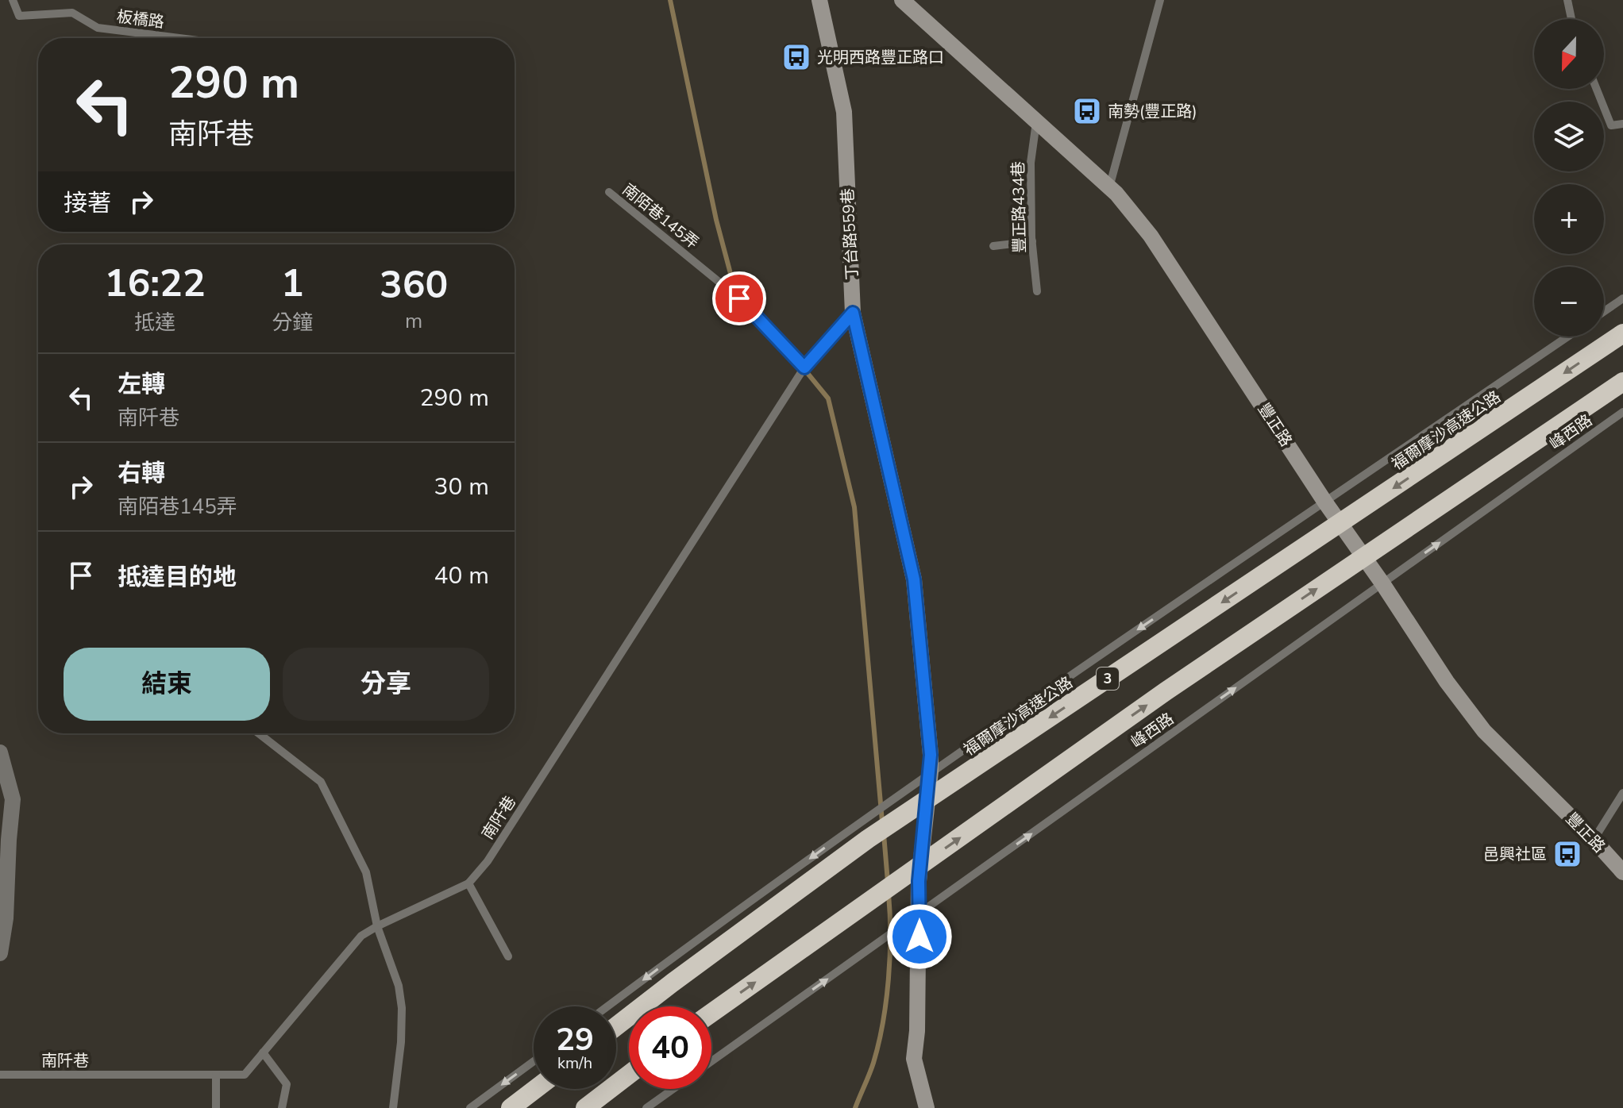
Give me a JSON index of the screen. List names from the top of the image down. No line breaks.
{"streets":{"highway":["福爾摩沙高速公路","3"],"street":["丁台路559巷","豐正路"],"lane":["板橋路","豐正路434巷","南陌巷145弄","峰西路","南阡巷"]},"crossings":[["豐正路434巷","豐正路"],["南陌巷145弄","南阡巷"],["丁台路559巷","峰西路"],["丁台路559巷","南阡巷"],["豐正路","峰西路"]],"one_way":["峰西路"],"places":{"bus stop":["光明西路豐正路口","南勢(豐正路)","邑興社區"]},"north":"bottom","page":{"map_buttons":["+","−"],"turn":["290 m","南阡巷"],"then":"接著","eta":["16:22","抵達","1","分鐘","360","m"],"list":[{"name":"左轉","note":"南阡巷","value":"290 m"},{"name":"右轉","note":"南陌巷145弄","value":"30 m"},{"name":"抵達目的地","value":"40 m"}],"buttons":["結束","分享"],"speed":"29 km/h","limit":"40"}}
